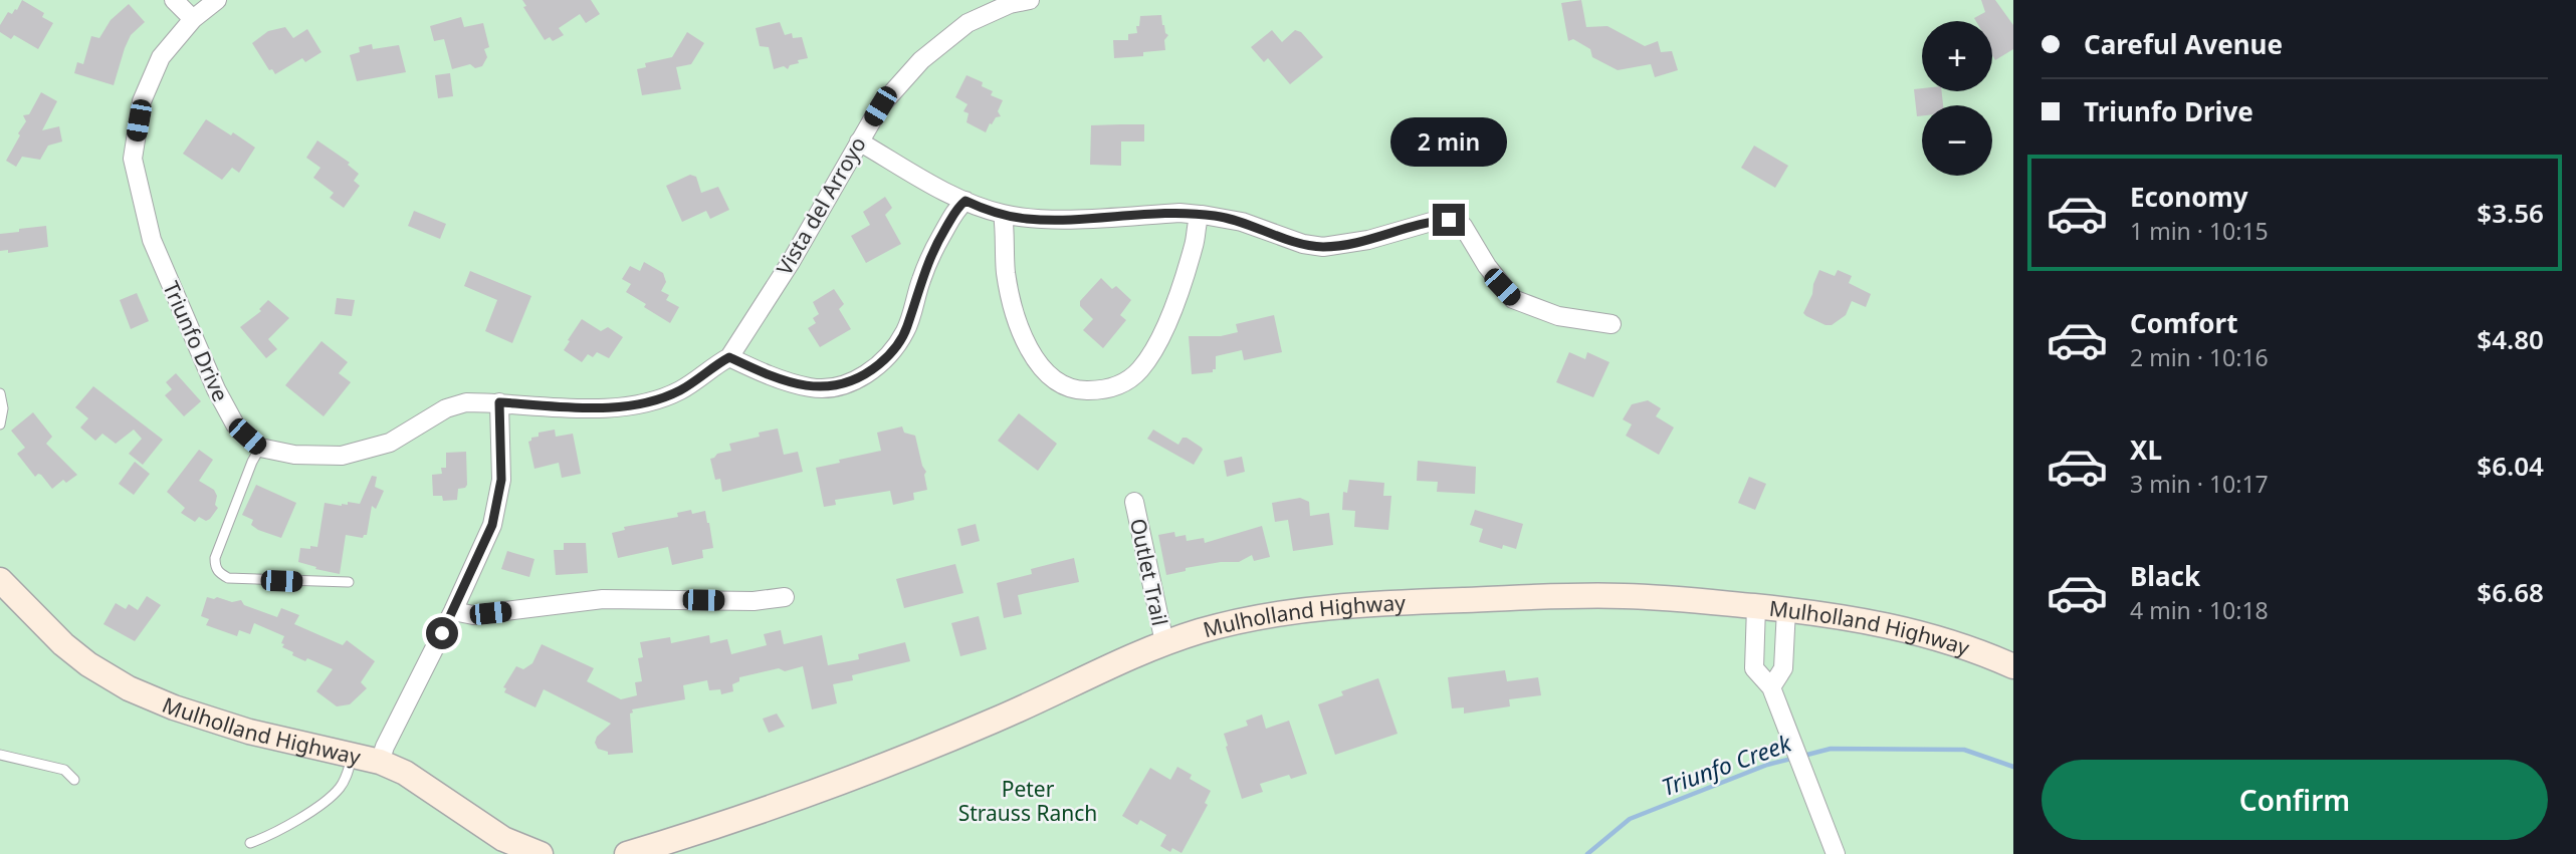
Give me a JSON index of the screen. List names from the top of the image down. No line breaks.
{"streets":{"main road":["Mulholland Highway"],"street":["Vista del Arroyo","Triunfo Drive","Outlet Trail"]},"crossings":[["Outlet Trail","Mulholland Highway"]],"water":["Triunfo Creek"],"parks":["Peter Strauss Ranch"],"page":{"banner":["Careful Avenue","Triunfo Drive"],"map_buttons":["+","−"],"bubble":"2 min","list":[{"name":"Economy","note":"1 min · 10:15","value":"$3.56"},{"name":"Comfort","note":"2 min · 10:16","value":"$4.80"},{"name":"XL","note":"3 min · 10:17","value":"$6.04"},{"name":"Black","note":"4 min · 10:18","value":"$6.68"}],"buttons":"Confirm"}}
